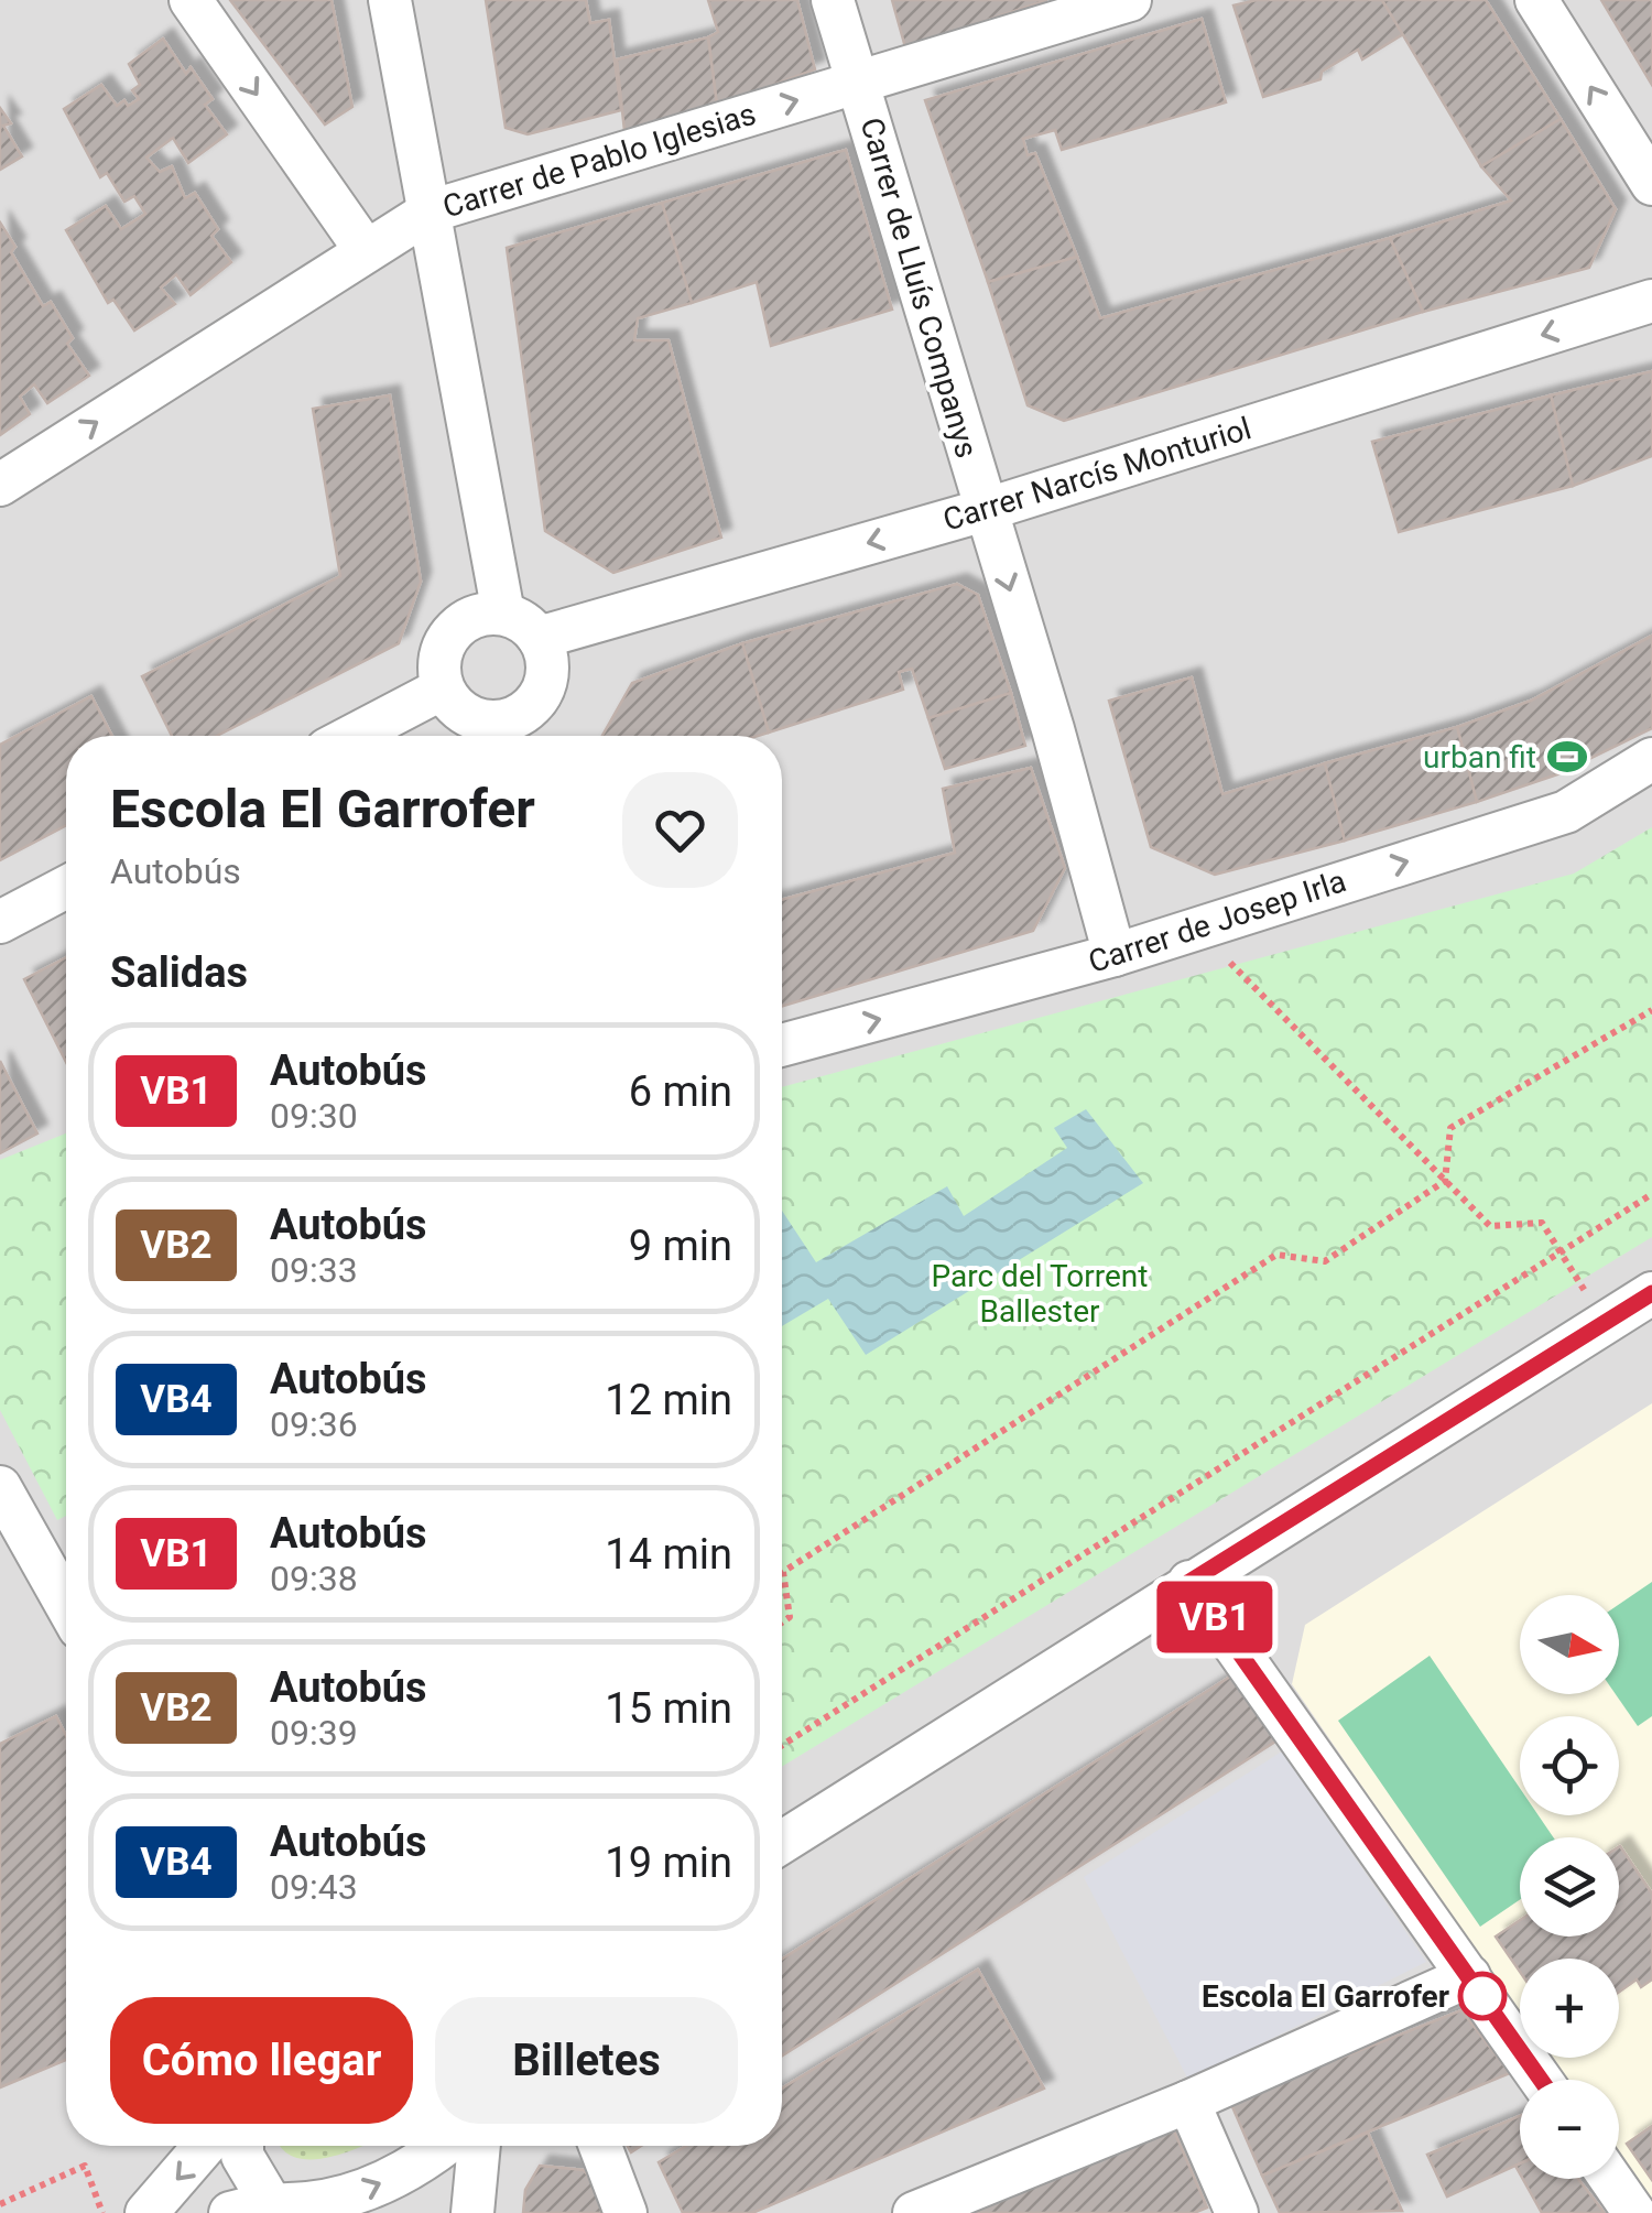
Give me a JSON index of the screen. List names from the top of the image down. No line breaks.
{"streets":{"street":["Carrer de Pablo Iglesias","Carrer de Lluís Companys","Carrer Narcís Monturiol","Carrer de Josep Irla"]},"crossings":[["Carrer de Pablo Iglesias","Carrer de Lluís Companys"],["Carrer de Lluís Companys","Carrer Narcís Monturiol"],["Carrer de Lluís Companys","Carrer de Josep Irla"]],"one_way":["Carrer de Pablo Iglesias","Carrer de Lluís Companys","Carrer Narcís Monturiol","Carrer de Josep Irla"],"parks":["Parc del Torrent Ballester"],"places":{"sports":["urban fit"],"other":["Escola El Garrofer"]},"lines":["bus line VB1"],"north":"right","page":{"on_map":"VB1","heading":[["Escola El Garrofer","Autobús"],"Salidas"],"list":[{"mark":"VB1","name":"Autobús","note":"09:30","value":"6 min"},{"mark":"VB2","name":"Autobús","note":"09:33","value":"9 min"},{"mark":"VB4","name":"Autobús","note":"09:36","value":"12 min"},{"mark":"VB1","name":"Autobús","note":"09:38","value":"14 min"},{"mark":"VB2","name":"Autobús","note":"09:39","value":"15 min"},{"mark":"VB4","name":"Autobús","note":"09:43","value":"19 min"}],"map_buttons":["+","−"],"buttons":["Cómo llegar","Billetes"]}}
